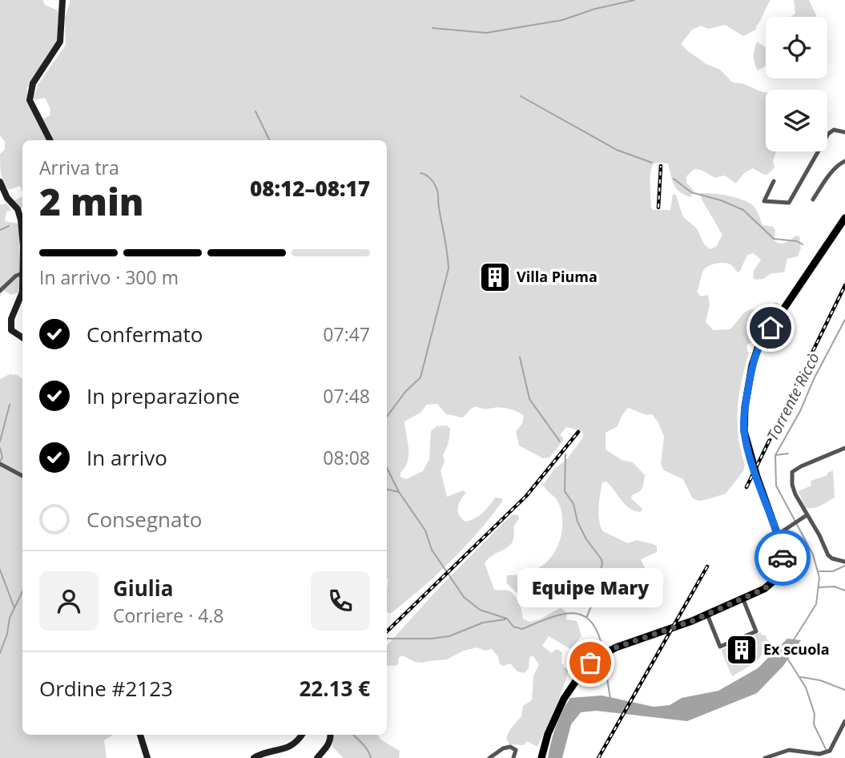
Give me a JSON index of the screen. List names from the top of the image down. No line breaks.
{"water":["Torrente Riccò"],"places":{"building":["Villa Piuma","Ex scuola"],"other":["Equipe Mary"]},"page":{"heading":["2 min","Arriva tra","08:12–08:17"],"panel":["Giulia","Corriere · 4.8","Ordine #2123","22.13 €"],"bar":"In arrivo · 300 m","list":[["Confermato","07:47"],["In preparazione","07:48"],["In arrivo","08:08"],"Consegnato"],"bubble":"Equipe Mary"}}
